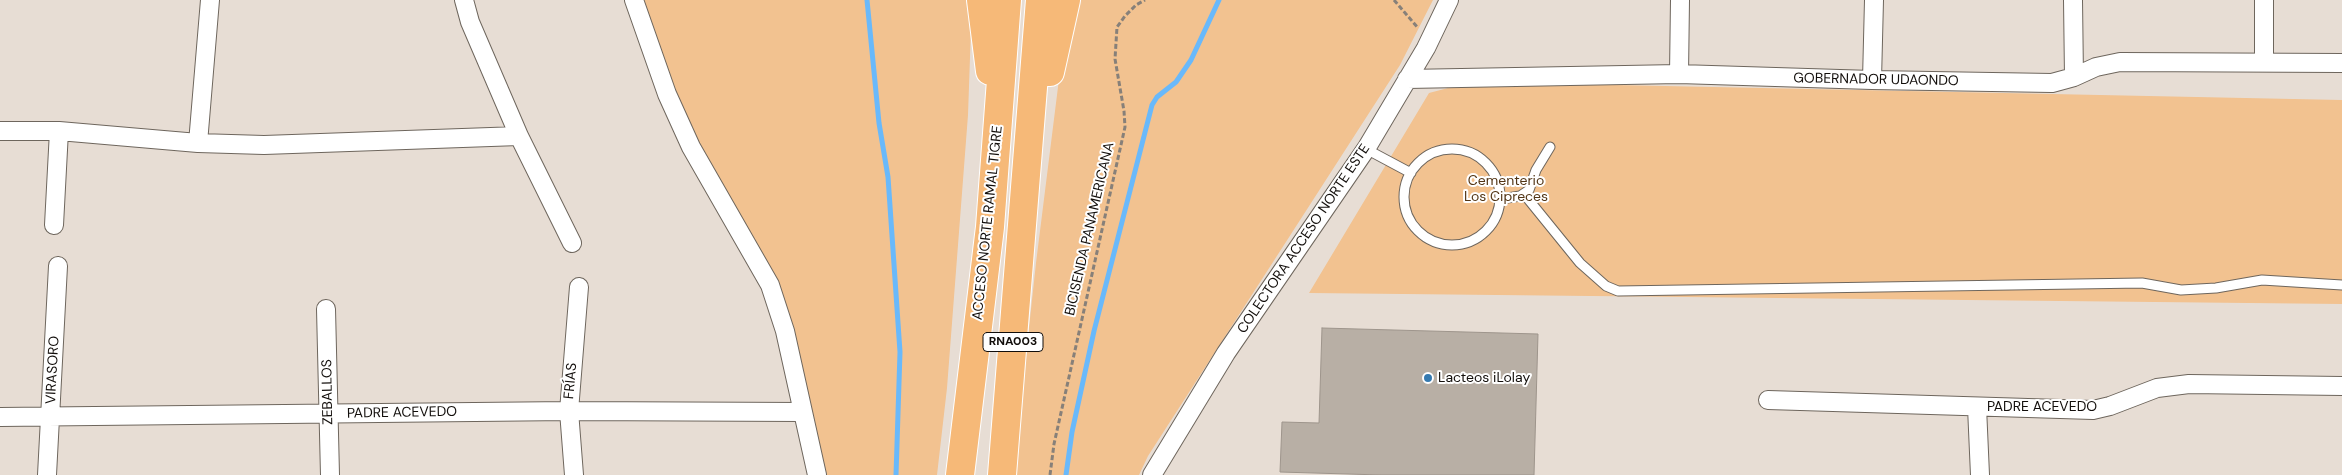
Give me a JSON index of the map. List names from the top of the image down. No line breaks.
{"streets":{"highway":["ACCESO NORTE RAMAL TIGRE","RNA003"],"street":["GOBERNADOR UDAONDO","COLECTORA ACCESO NORTE ESTE","VIRASORO","FRÍAS","ZEBALLOS","PADRE ACEVEDO"],"path":["BICISENDA PANAMERICANA"]},"crossings":[["GOBERNADOR UDAONDO","COLECTORA ACCESO NORTE ESTE"],["VIRASORO","PADRE ACEVEDO"],["FRÍAS","PADRE ACEVEDO"],["ZEBALLOS","PADRE ACEVEDO"]],"parks":["Cementerio Los Cipreces"],"places":["Lacteos iLolay"]}
